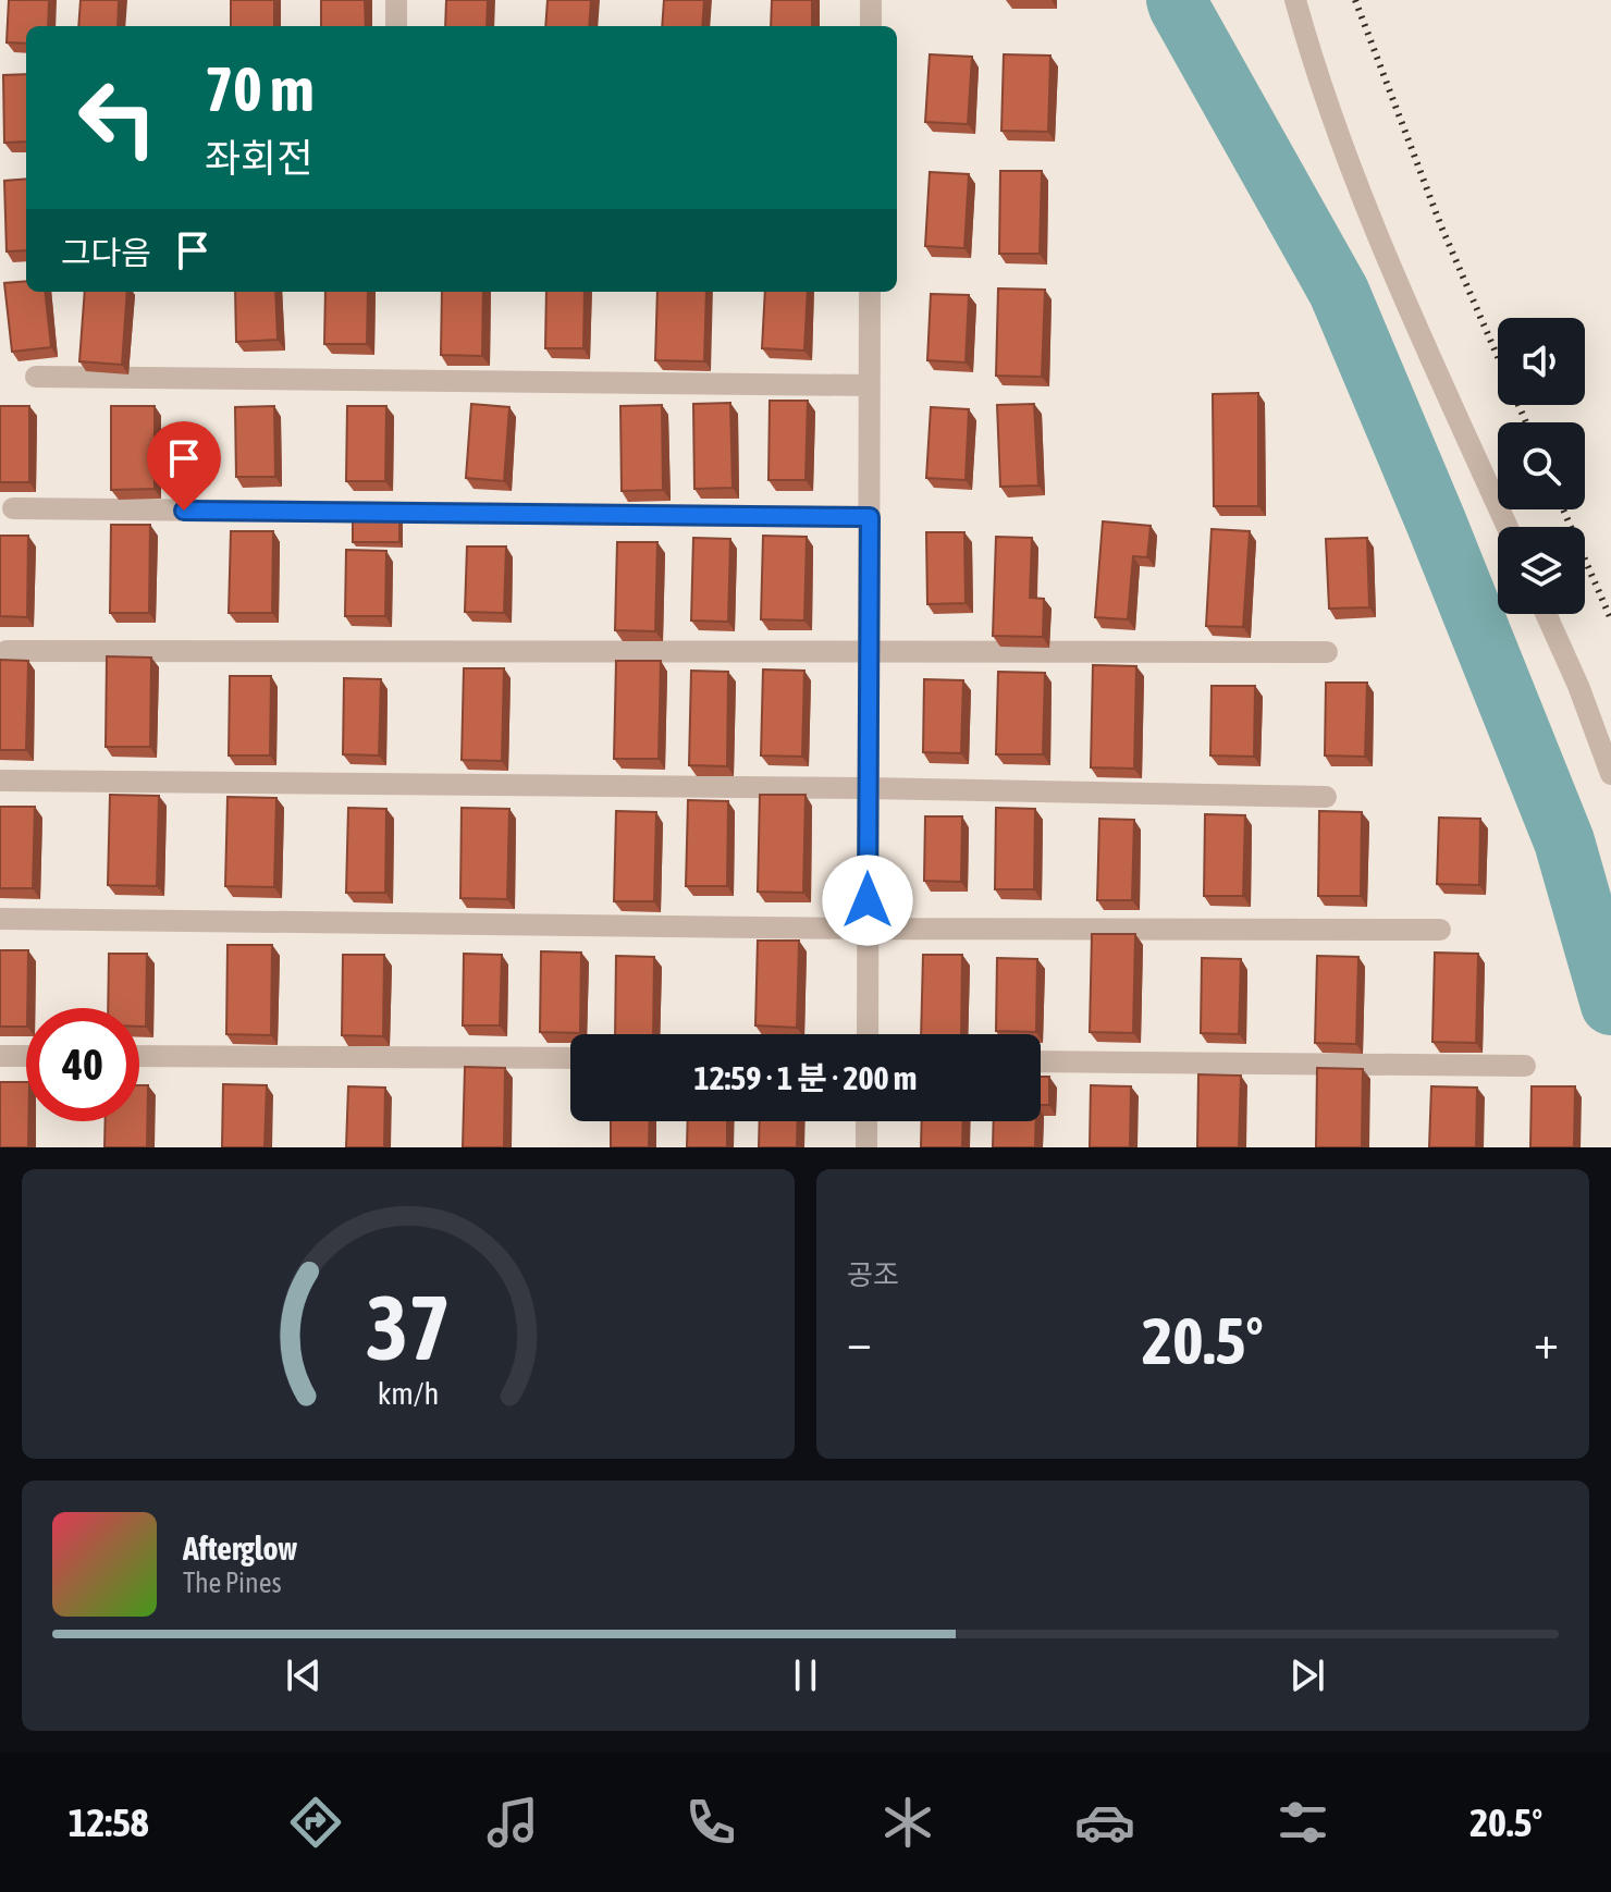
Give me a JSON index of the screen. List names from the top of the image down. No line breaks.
{"page":{"turn":["70 m","좌회전"],"then":"그다음","limit":"40","trip":"12:59 · 1 분 · 200 m","tile":"공조","heat":["−","20.5°","+"],"song":["Afterglow","The Pines"],"tabs":["12:58","20.5°"],"gauge":["37","km/h"]}}
